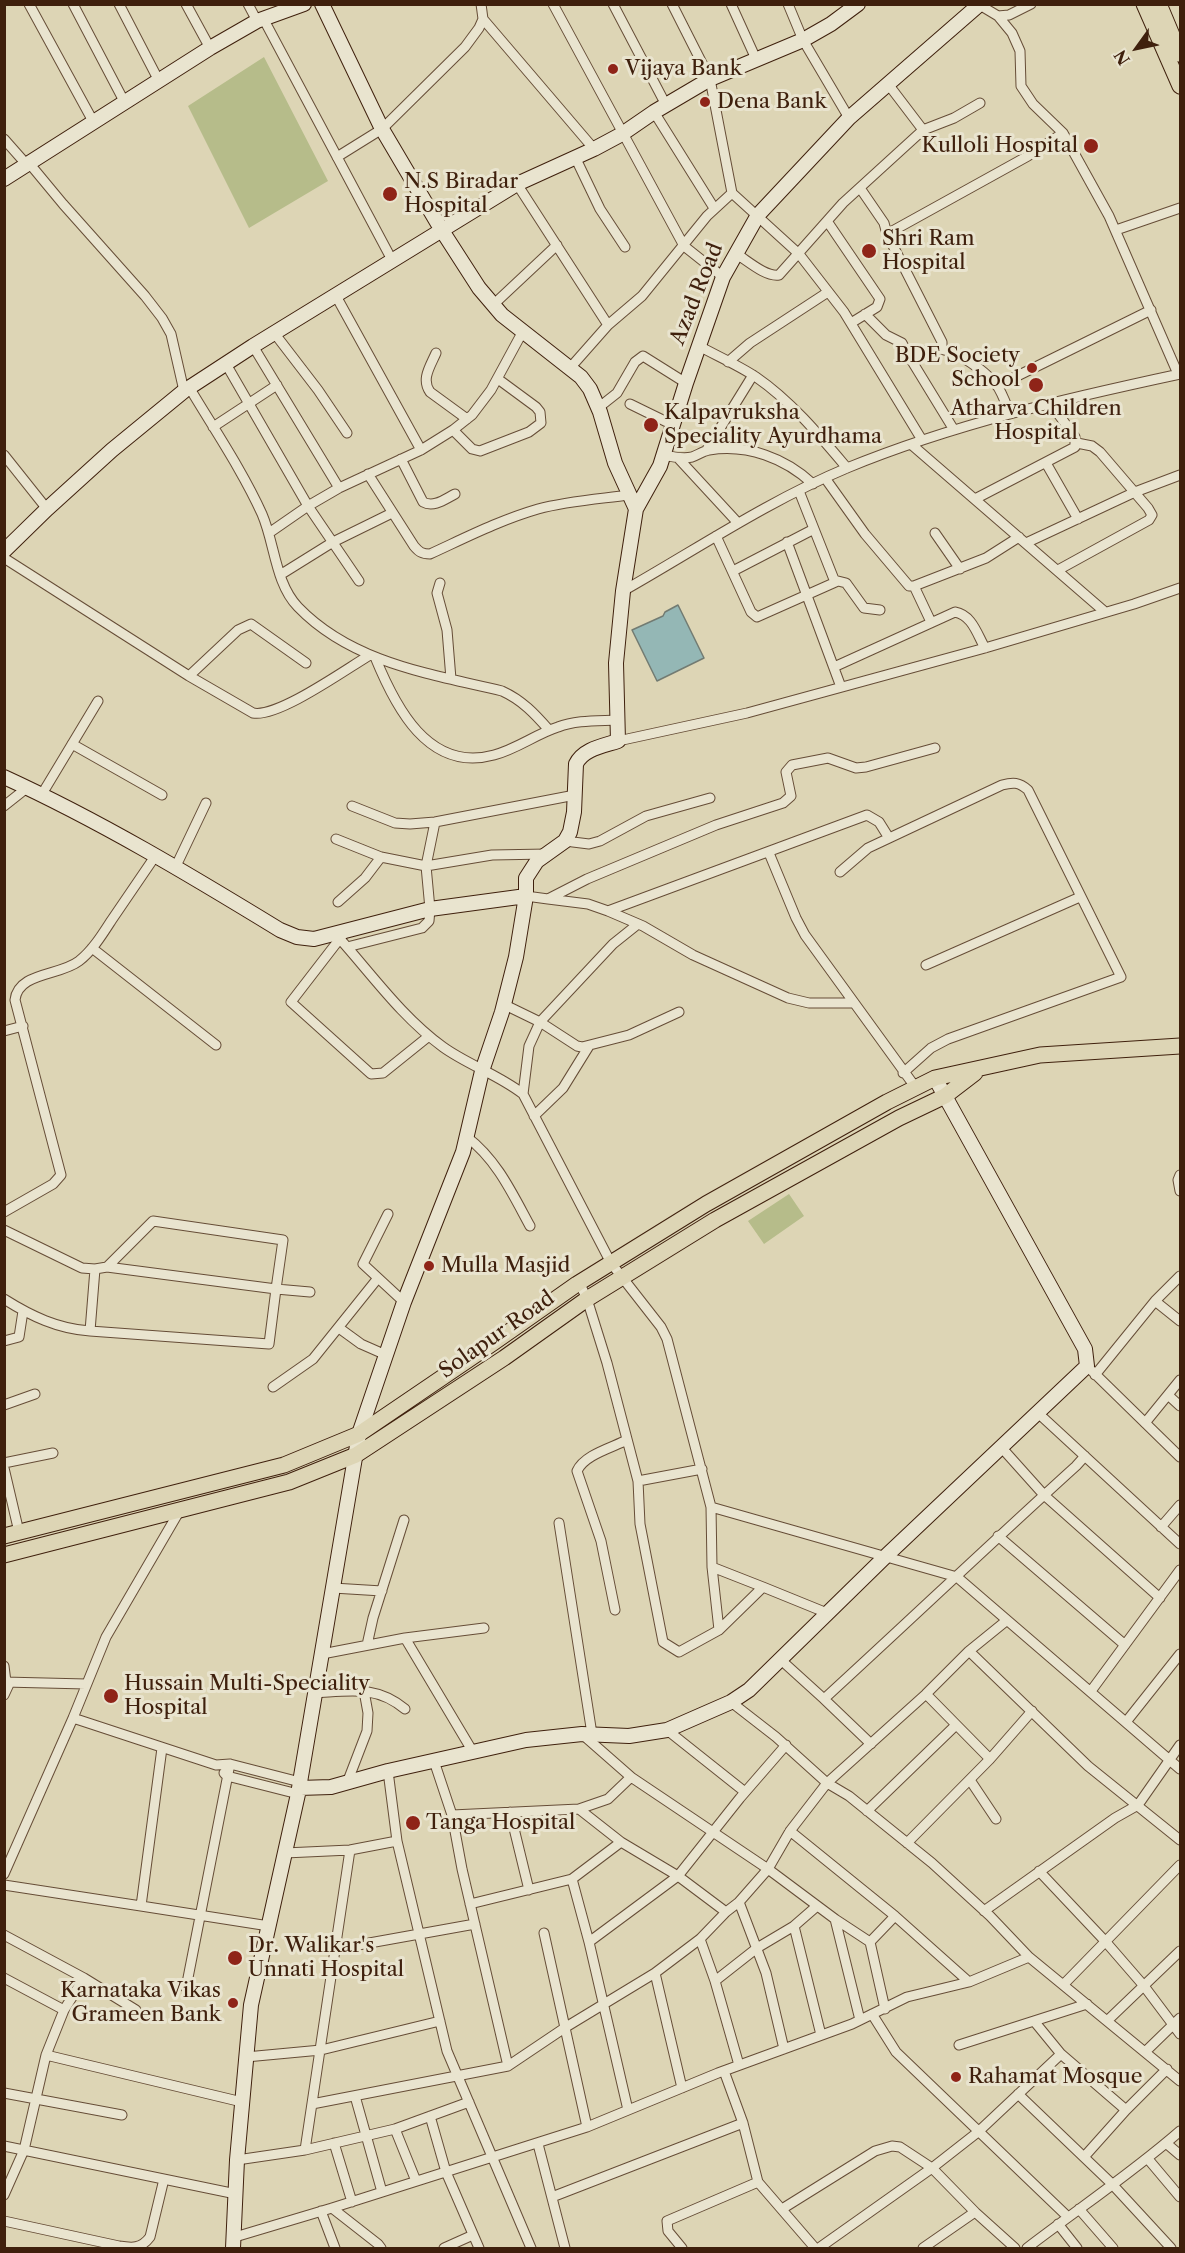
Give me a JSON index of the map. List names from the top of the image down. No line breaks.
{"streets":{"main road":["Solapur Road"],"street":["Azad Road"]},"places":["Vijaya Bank","Dena Bank","Kulloli Hospital","N.S Biradar Hospital","Shri Ram Hospital","BDE Society School","Atharva Children Hospital","Kalpavruksha Speciality Ayurdhama","Mulla Masjid","Hussain Multi-Speciality Hospital","Tanga Hospital","Dr. Walikar's Unnati Hospital","Karnataka Vikas Grameen Bank","Rahamat Mosque"],"north":"bottom left"}
